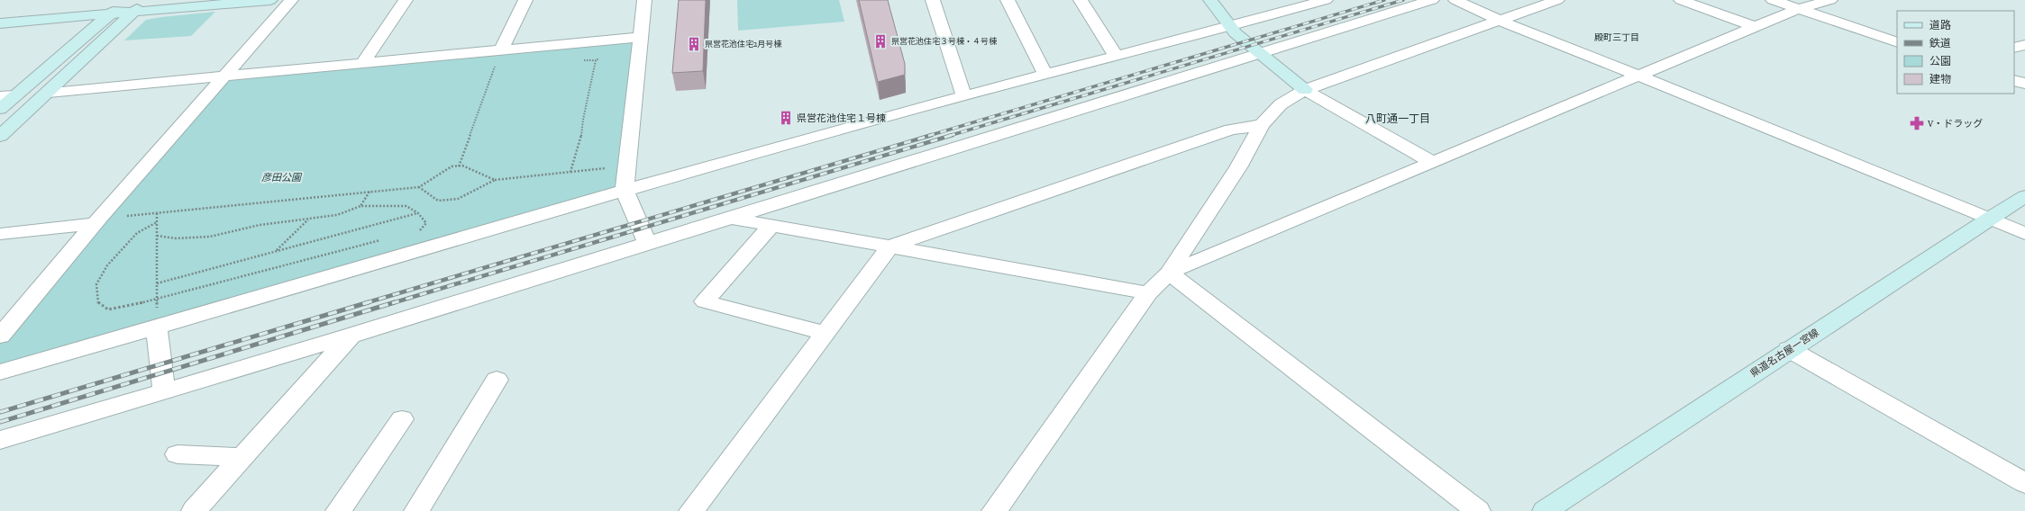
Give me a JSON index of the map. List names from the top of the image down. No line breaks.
{"streets":{"street":["県道名古屋一宮線"]},"districts":["殿町三丁目","八町通一丁目"],"parks":["彦田公園"],"places":{"building":["県営花池住宅３号棟・４号棟","県営花池住宅2月号棟","県営花池住宅１号棟"],"pharmacy":["V・ドラッグ"]},"legend":["道路","鉄道","公園","建物"]}
